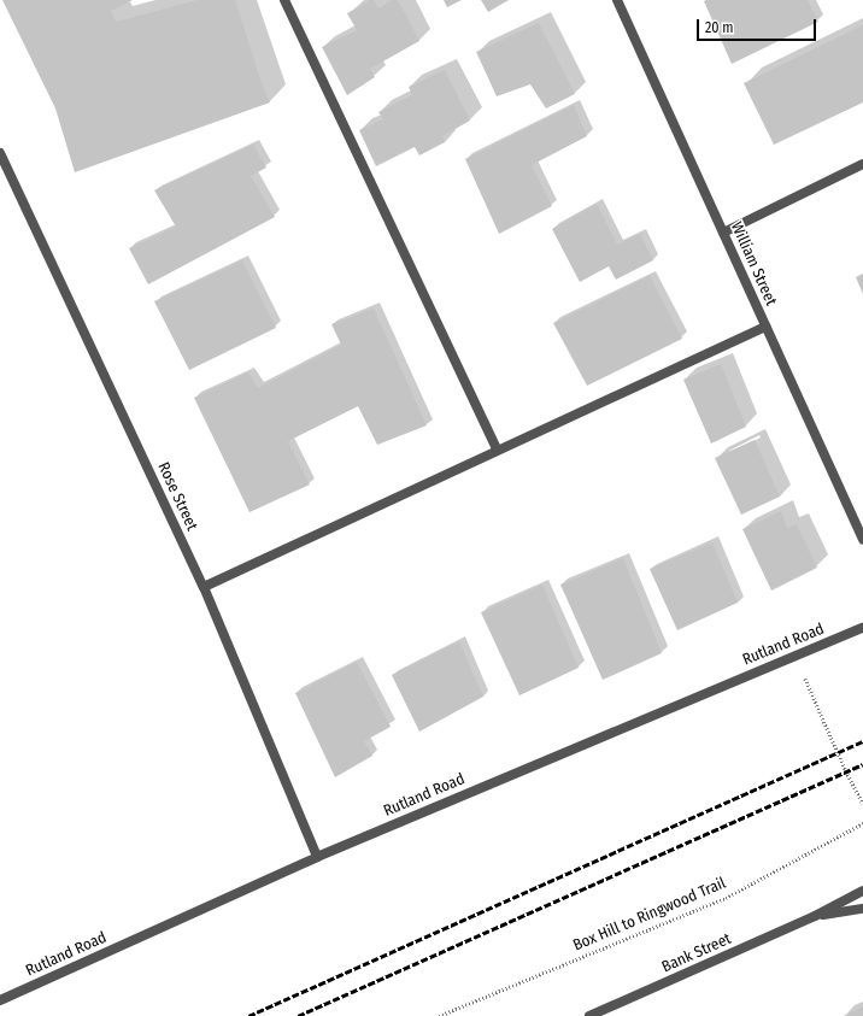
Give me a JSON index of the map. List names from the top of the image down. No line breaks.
{"streets":{"street":["William Street","Rose Street","Rutland Road","Bank Street"],"path":["Box Hill to Ringwood Trail"]},"crossings":[["Rose Street","Rutland Road"]],"scale_bar":"20 m"}
